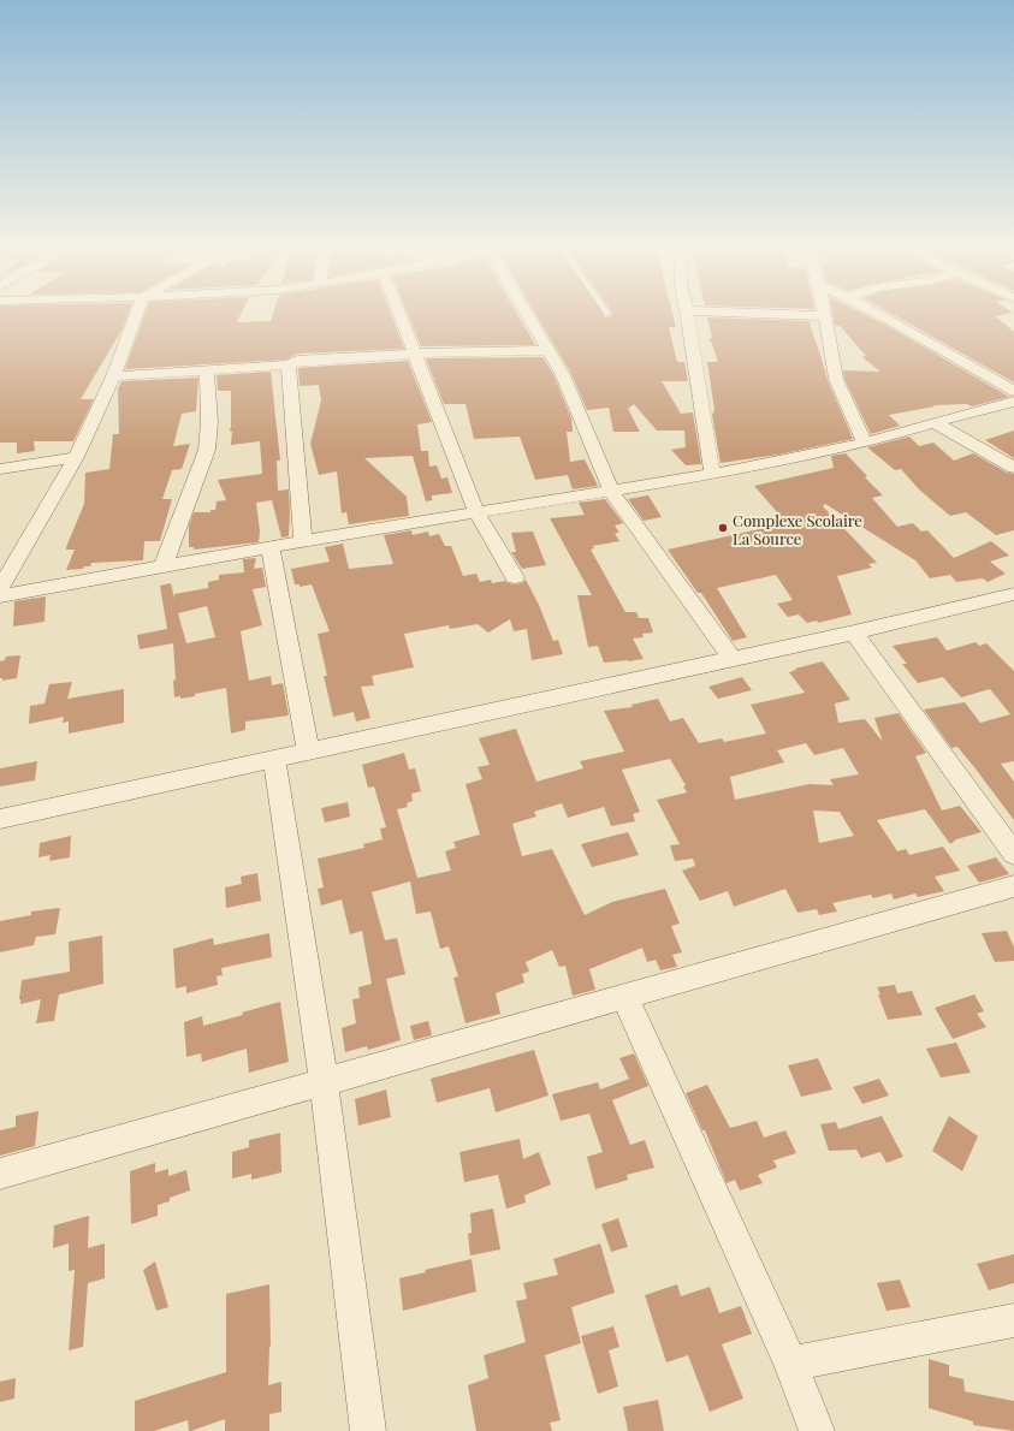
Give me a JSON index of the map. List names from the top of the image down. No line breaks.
{"places":["Complexe Scolaire La Source"]}
